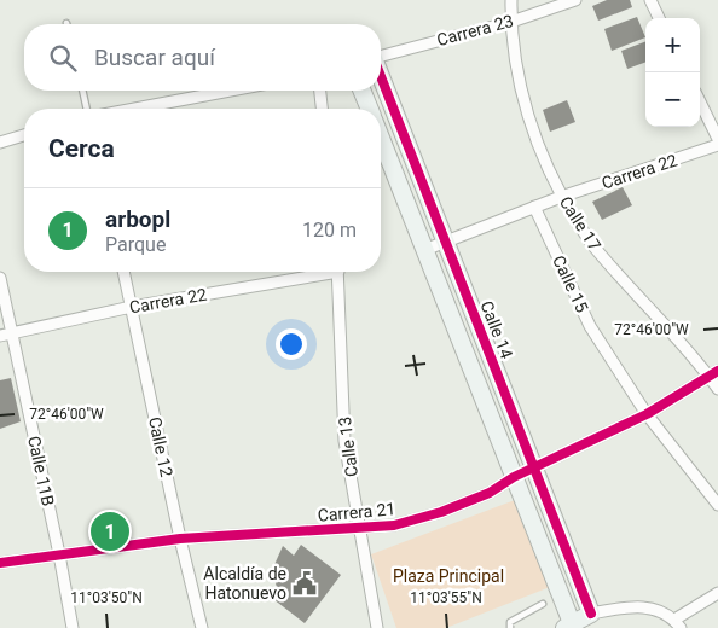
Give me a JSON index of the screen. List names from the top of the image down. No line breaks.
{"streets":{"street":["Carrera 23","Carrera 22","Calle 17","Calle 15","Calle 14","Calle 12","Calle 13","Calle 11B","Carrera 21"]},"crossings":[["Carrera 23","Calle 17"],["Carrera 22","Calle 17"],["Carrera 22","Calle 15"],["Carrera 22","Calle 14"],["Carrera 22","Calle 12"],["Carrera 22","Calle 11B"],["Calle 17","Carrera 21"],["Calle 15","Carrera 21"],["Calle 14","Carrera 21"],["Calle 12","Carrera 21"],["Calle 13","Carrera 21"],["Calle 11B","Carrera 21"]],"parks":["Plaza Principal"],"places":{"public building":["Alcaldía de Hatonuevo"]},"page":{"map_buttons":["+","−"],"search":"Buscar aquí","heading":"Cerca","list":[{"mark":"1","name":"arbopl","note":"Parque","value":"120 m"}],"pins":"1"},"coordinates":["72°46'00\"W","11°03'50\"N","11°03'55\"N"]}
